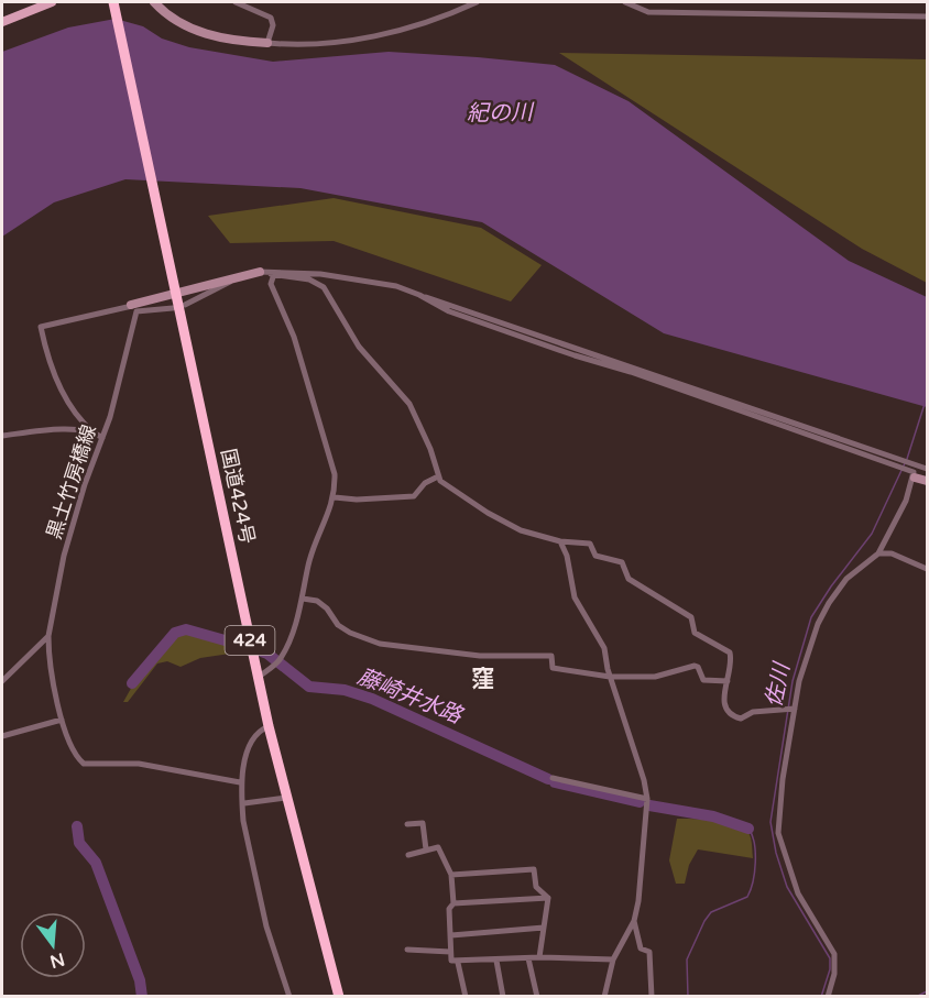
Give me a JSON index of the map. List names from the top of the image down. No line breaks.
{"streets":{"highway":["国道424号","424"],"street":["黒土竹房橋線"]},"districts":["窪"],"water":["紀の川","佐川","藤崎井水路"],"north":"bottom"}
